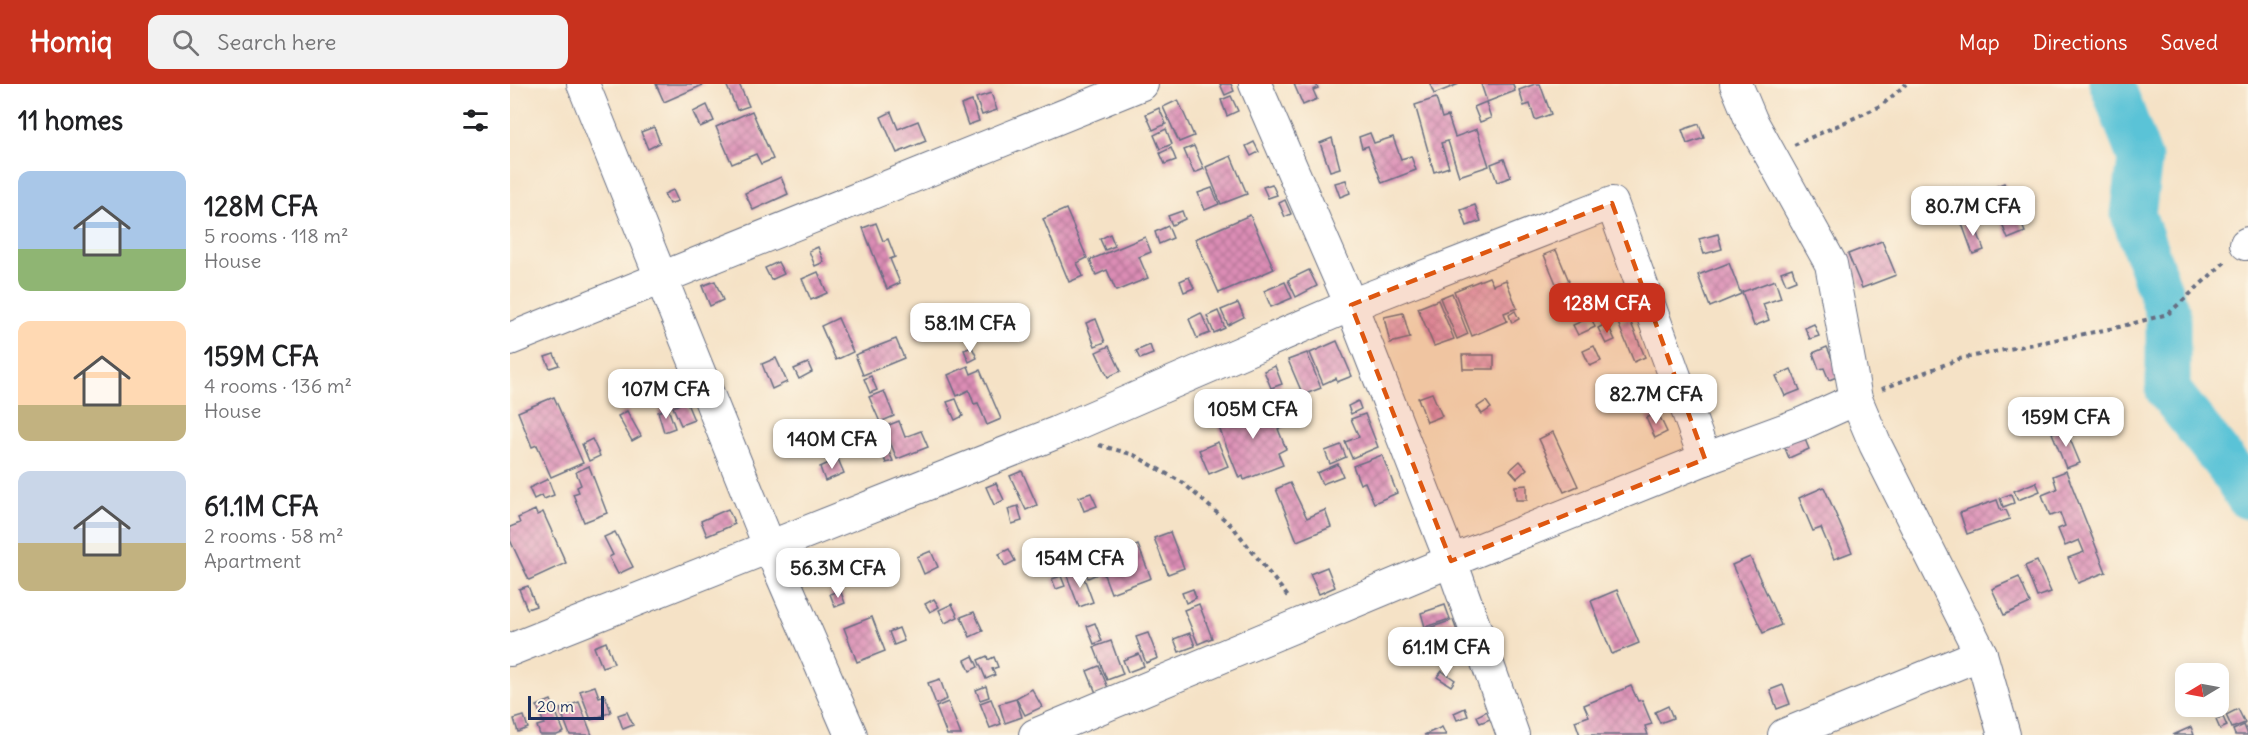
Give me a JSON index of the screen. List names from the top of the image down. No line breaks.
{"scale_bar":"20 m","north":"left","page":{"header":"Homiq","search":"Search here","nav":["Map","Directions","Saved"],"heading":"11 homes","list":[{"name":"128M CFA","note":"5 rooms · 118 m² · House"},{"name":"159M CFA","note":"4 rooms · 136 m² · House"},{"name":"61.1M CFA","note":"2 rooms · 58 m² · Apartment"}],"price":["80.7M CFA","128M CFA","58.1M CFA","107M CFA","82.7M CFA","105M CFA","159M CFA","140M CFA","154M CFA","56.3M CFA","61.1M CFA"],"scale":"20 m"}}
